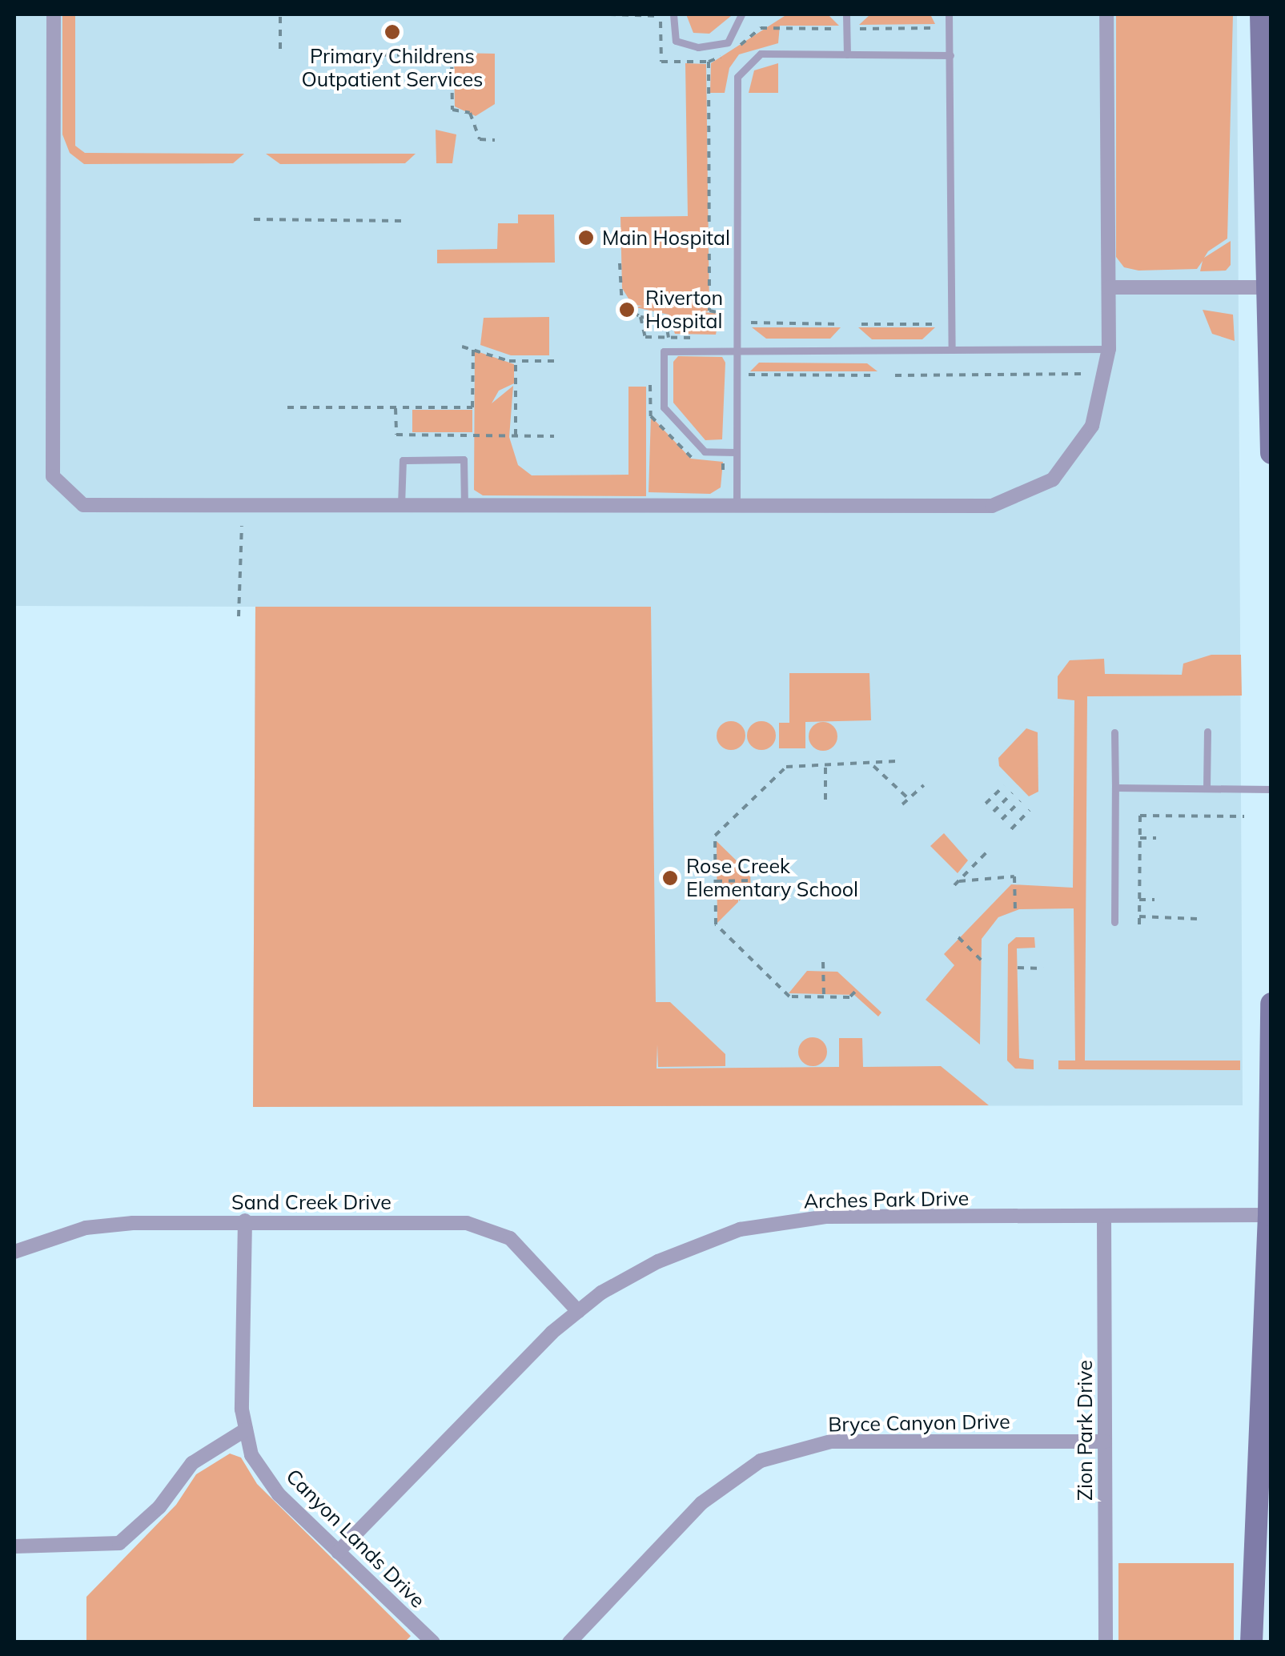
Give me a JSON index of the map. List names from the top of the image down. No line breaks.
{"streets":{"street":["Arches Park Drive","Sand Creek Drive","Bryce Canyon Drive","Zion Park Drive","Canyon Lands Drive"]},"crossings":[["Arches Park Drive","Sand Creek Drive"],["Arches Park Drive","Zion Park Drive"],["Arches Park Drive","Canyon Lands Drive"],["Sand Creek Drive","Canyon Lands Drive"],["Bryce Canyon Drive","Zion Park Drive"]],"places":["Primary Childrens Outpatient Services","Main Hospital","Riverton Hospital","Rose Creek Elementary School"]}
